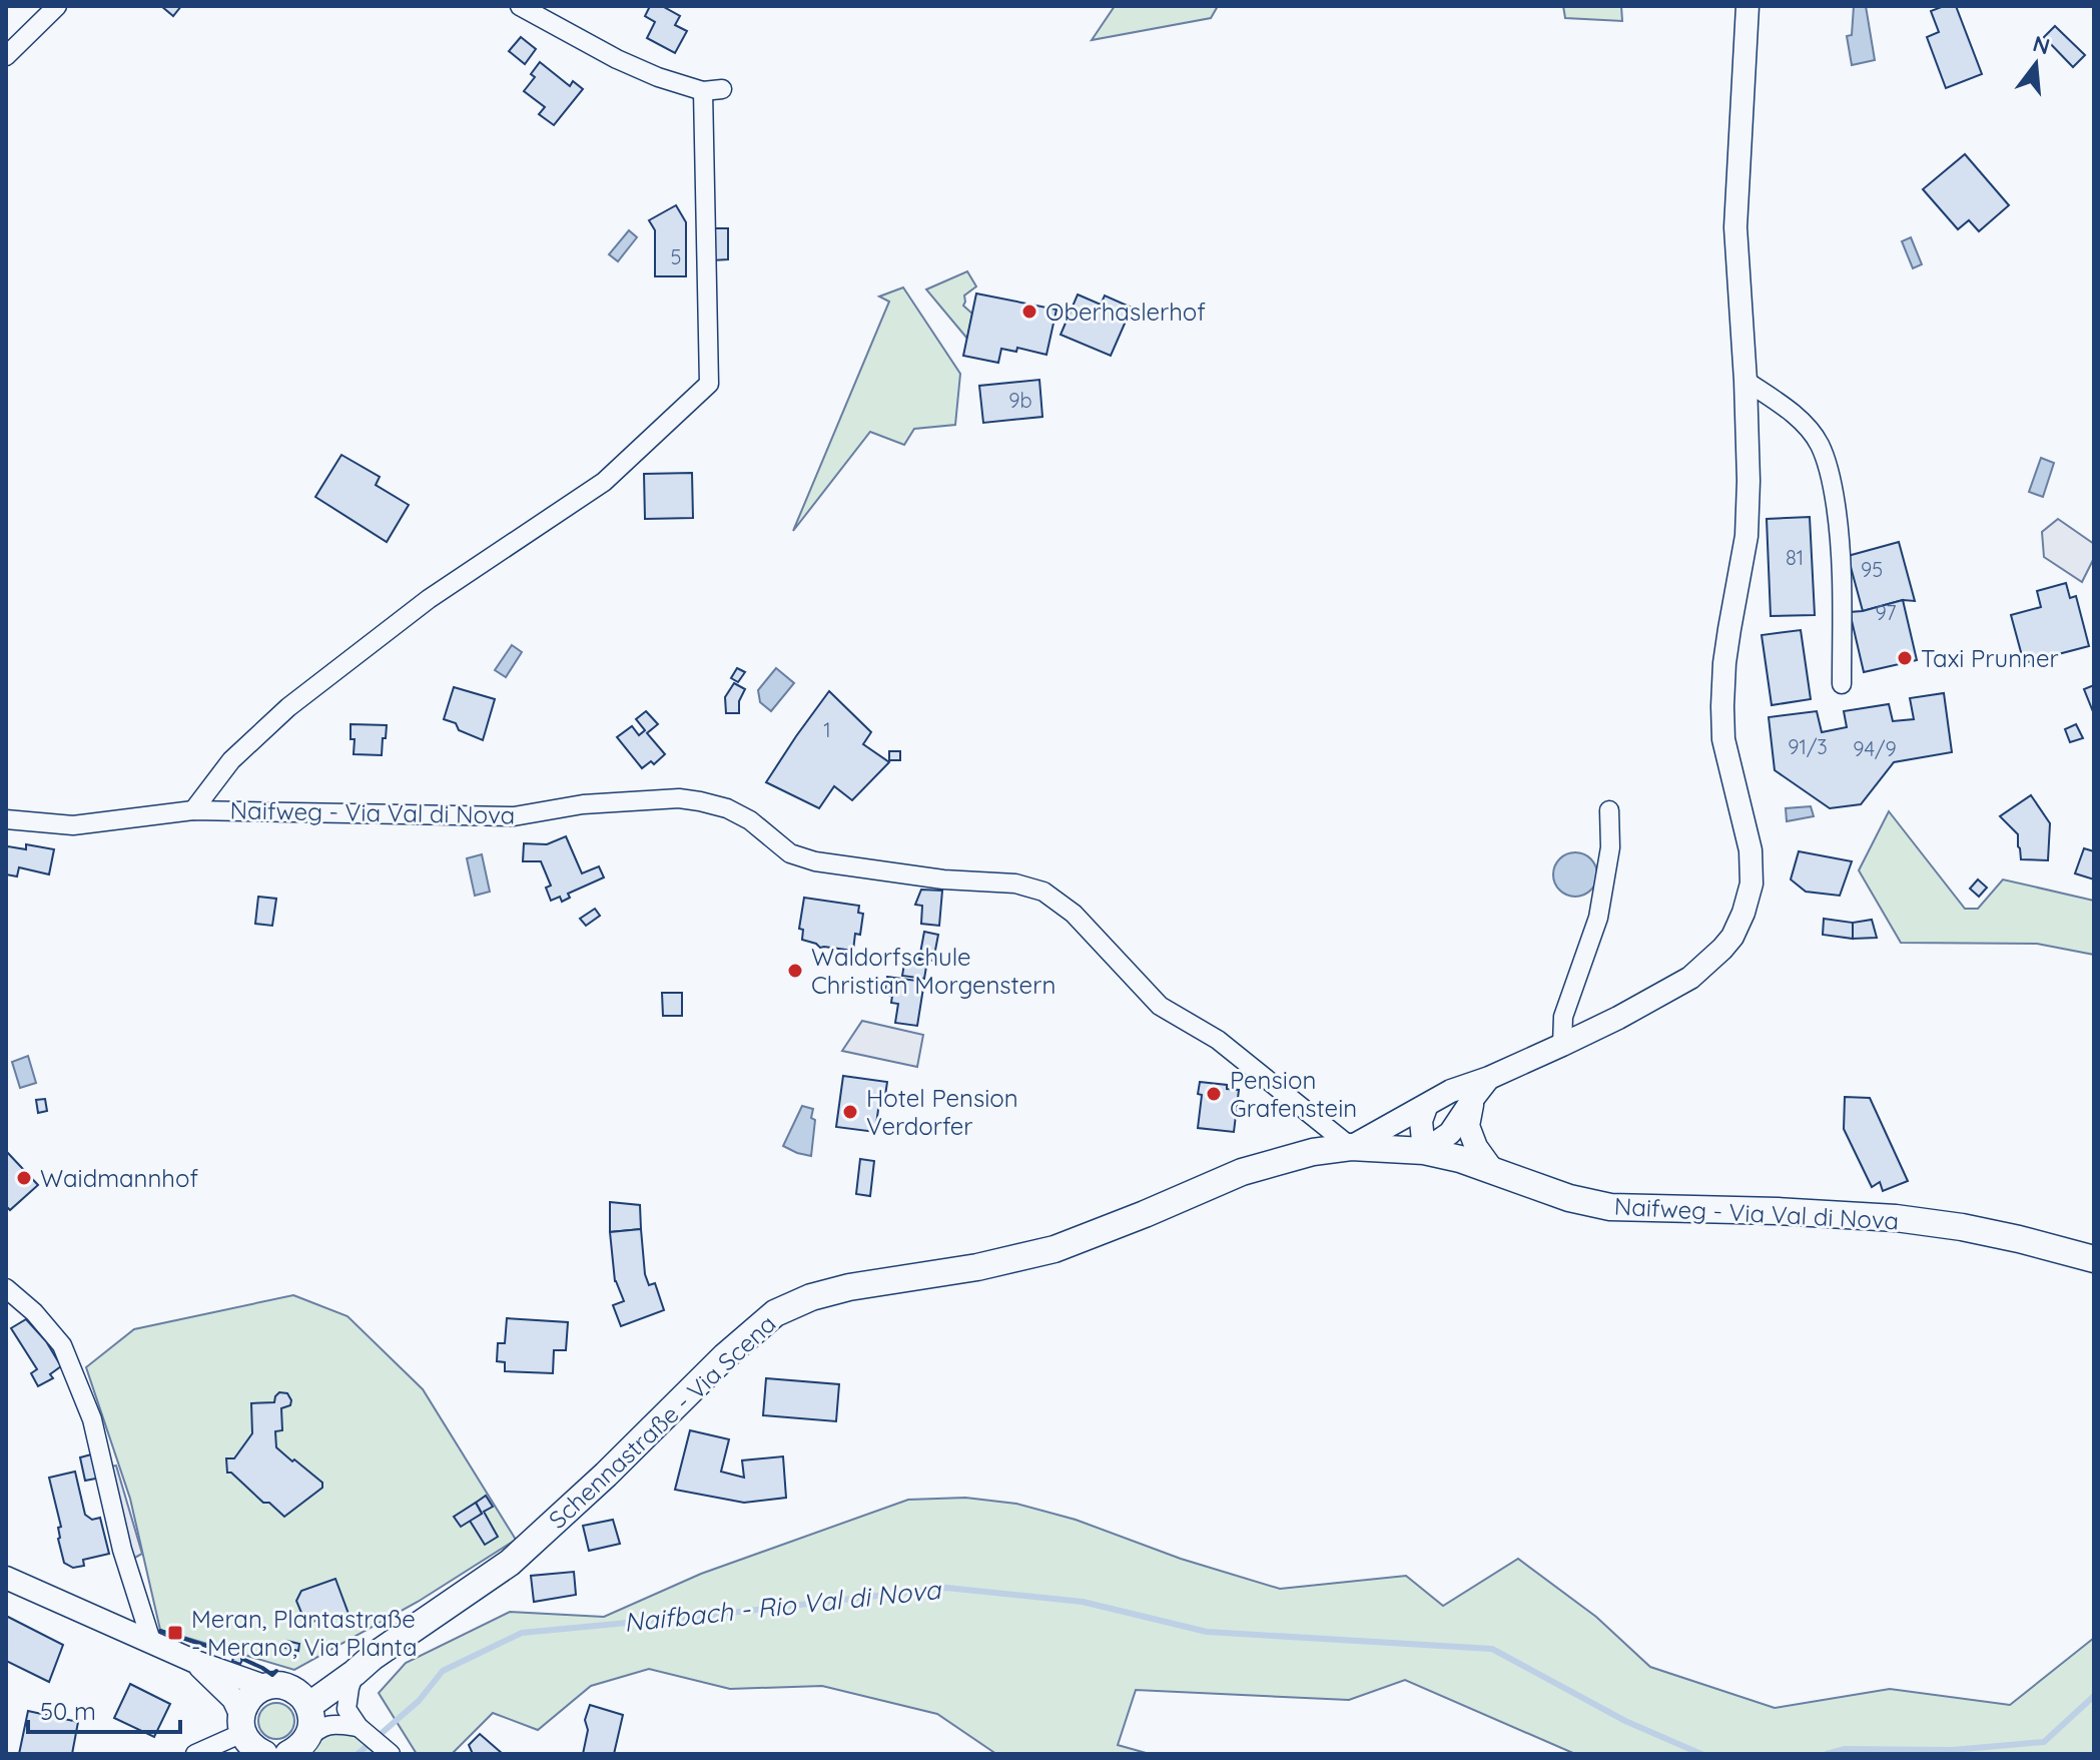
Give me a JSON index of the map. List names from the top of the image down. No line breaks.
{"streets":{"main road":["Naifweg - Via Val di Nova","Schennastraße - Via Scena"]},"crossings":[["Naifweg - Via Val di Nova","Schennastraße - Via Scena"]],"water":["Naifbach - Rio Val di Nova"],"places":{"other":["Oberhaslerhof","Taxi Prunner","Waldorfschule Christian Morgenstern","Pension Grafenstein","Hotel Pension Verdorfer","Waidmannhof"],"transit":["Meran, Plantastraße - Merano, Via Planta"]},"house_numbers":["5","9b","81","95","97","1","91/3","94/9"],"scale_bar":"50 m","north":"top"}
